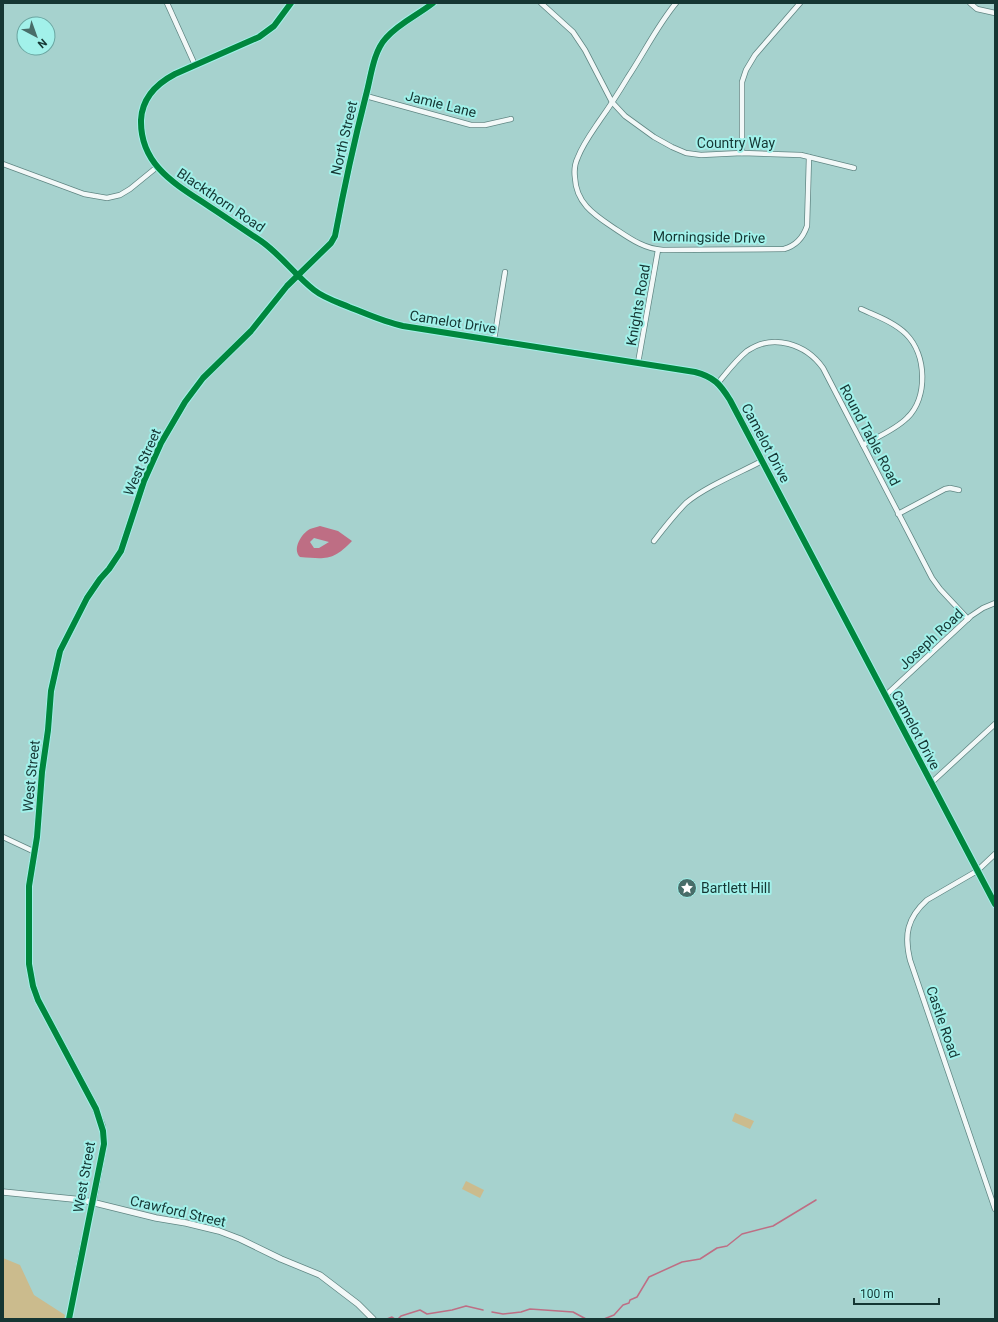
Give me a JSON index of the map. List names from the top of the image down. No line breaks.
{"streets":{"street":["Jamie Lane","North Street","Country Way","Blackthorn Road","Morningside Drive","Knights Road","Camelot Drive","Round Table Road","West Street","Joseph Road","Castle Road","Crawford Street"]},"crossings":[["Jamie Lane","North Street"],["North Street","Blackthorn Road"],["North Street","Camelot Drive"],["North Street","West Street"],["Country Way","Morningside Drive"],["Blackthorn Road","Camelot Drive"],["Morningside Drive","Knights Road"],["Knights Road","Camelot Drive"],["Camelot Drive","Round Table Road"],["Camelot Drive","Joseph Road"],["Camelot Drive","Castle Road"],["Round Table Road","Joseph Road"],["West Street","Crawford Street"]],"places":{"place":["Bartlett Hill"]},"scale_bar":"100 m","north":"bottom right"}
